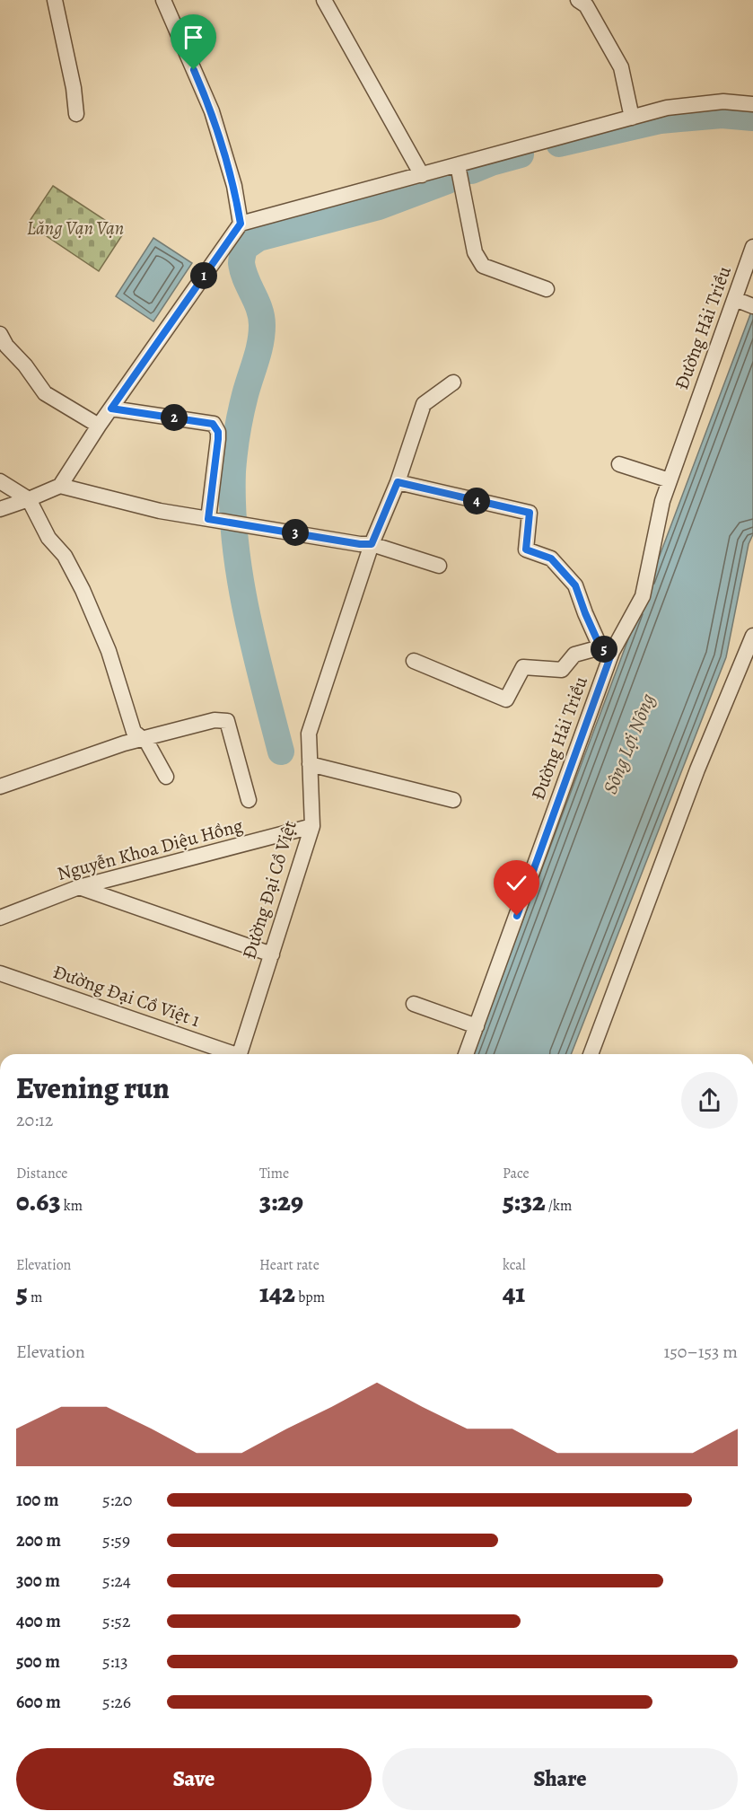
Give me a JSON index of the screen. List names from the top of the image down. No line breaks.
{"streets":{"street":["Đường Hải Triều","Nguyễn Khoa Diệu Hồng","Đường Đại Cồ Việt","Đường Đại Cồ Việt 1"]},"crossings":[["Nguyễn Khoa Diệu Hồng","Đường Đại Cồ Việt"]],"water":["Sông Lợi Nông"],"parks":["Lăng Vạn Vạn"],"page":{"pins":["1","2","4","3","5"],"heading":["Evening run","20:12"],"stats":[["Distance","0.63 km"],["Time","3:29"],["Pace","5:32 /km"],["Elevation","5 m"],["Heart rate","142 bpm"],["kcal","41"]],"chart":["Elevation","150–153 m"],"list":[{"name":"100 m","note":"5:20"},{"name":"200 m","note":"5:59"},{"name":"300 m","note":"5:24"},{"name":"400 m","note":"5:52"},{"name":"500 m","note":"5:13"},{"name":"600 m","note":"5:26"}],"buttons":["Save","Share"]}}
